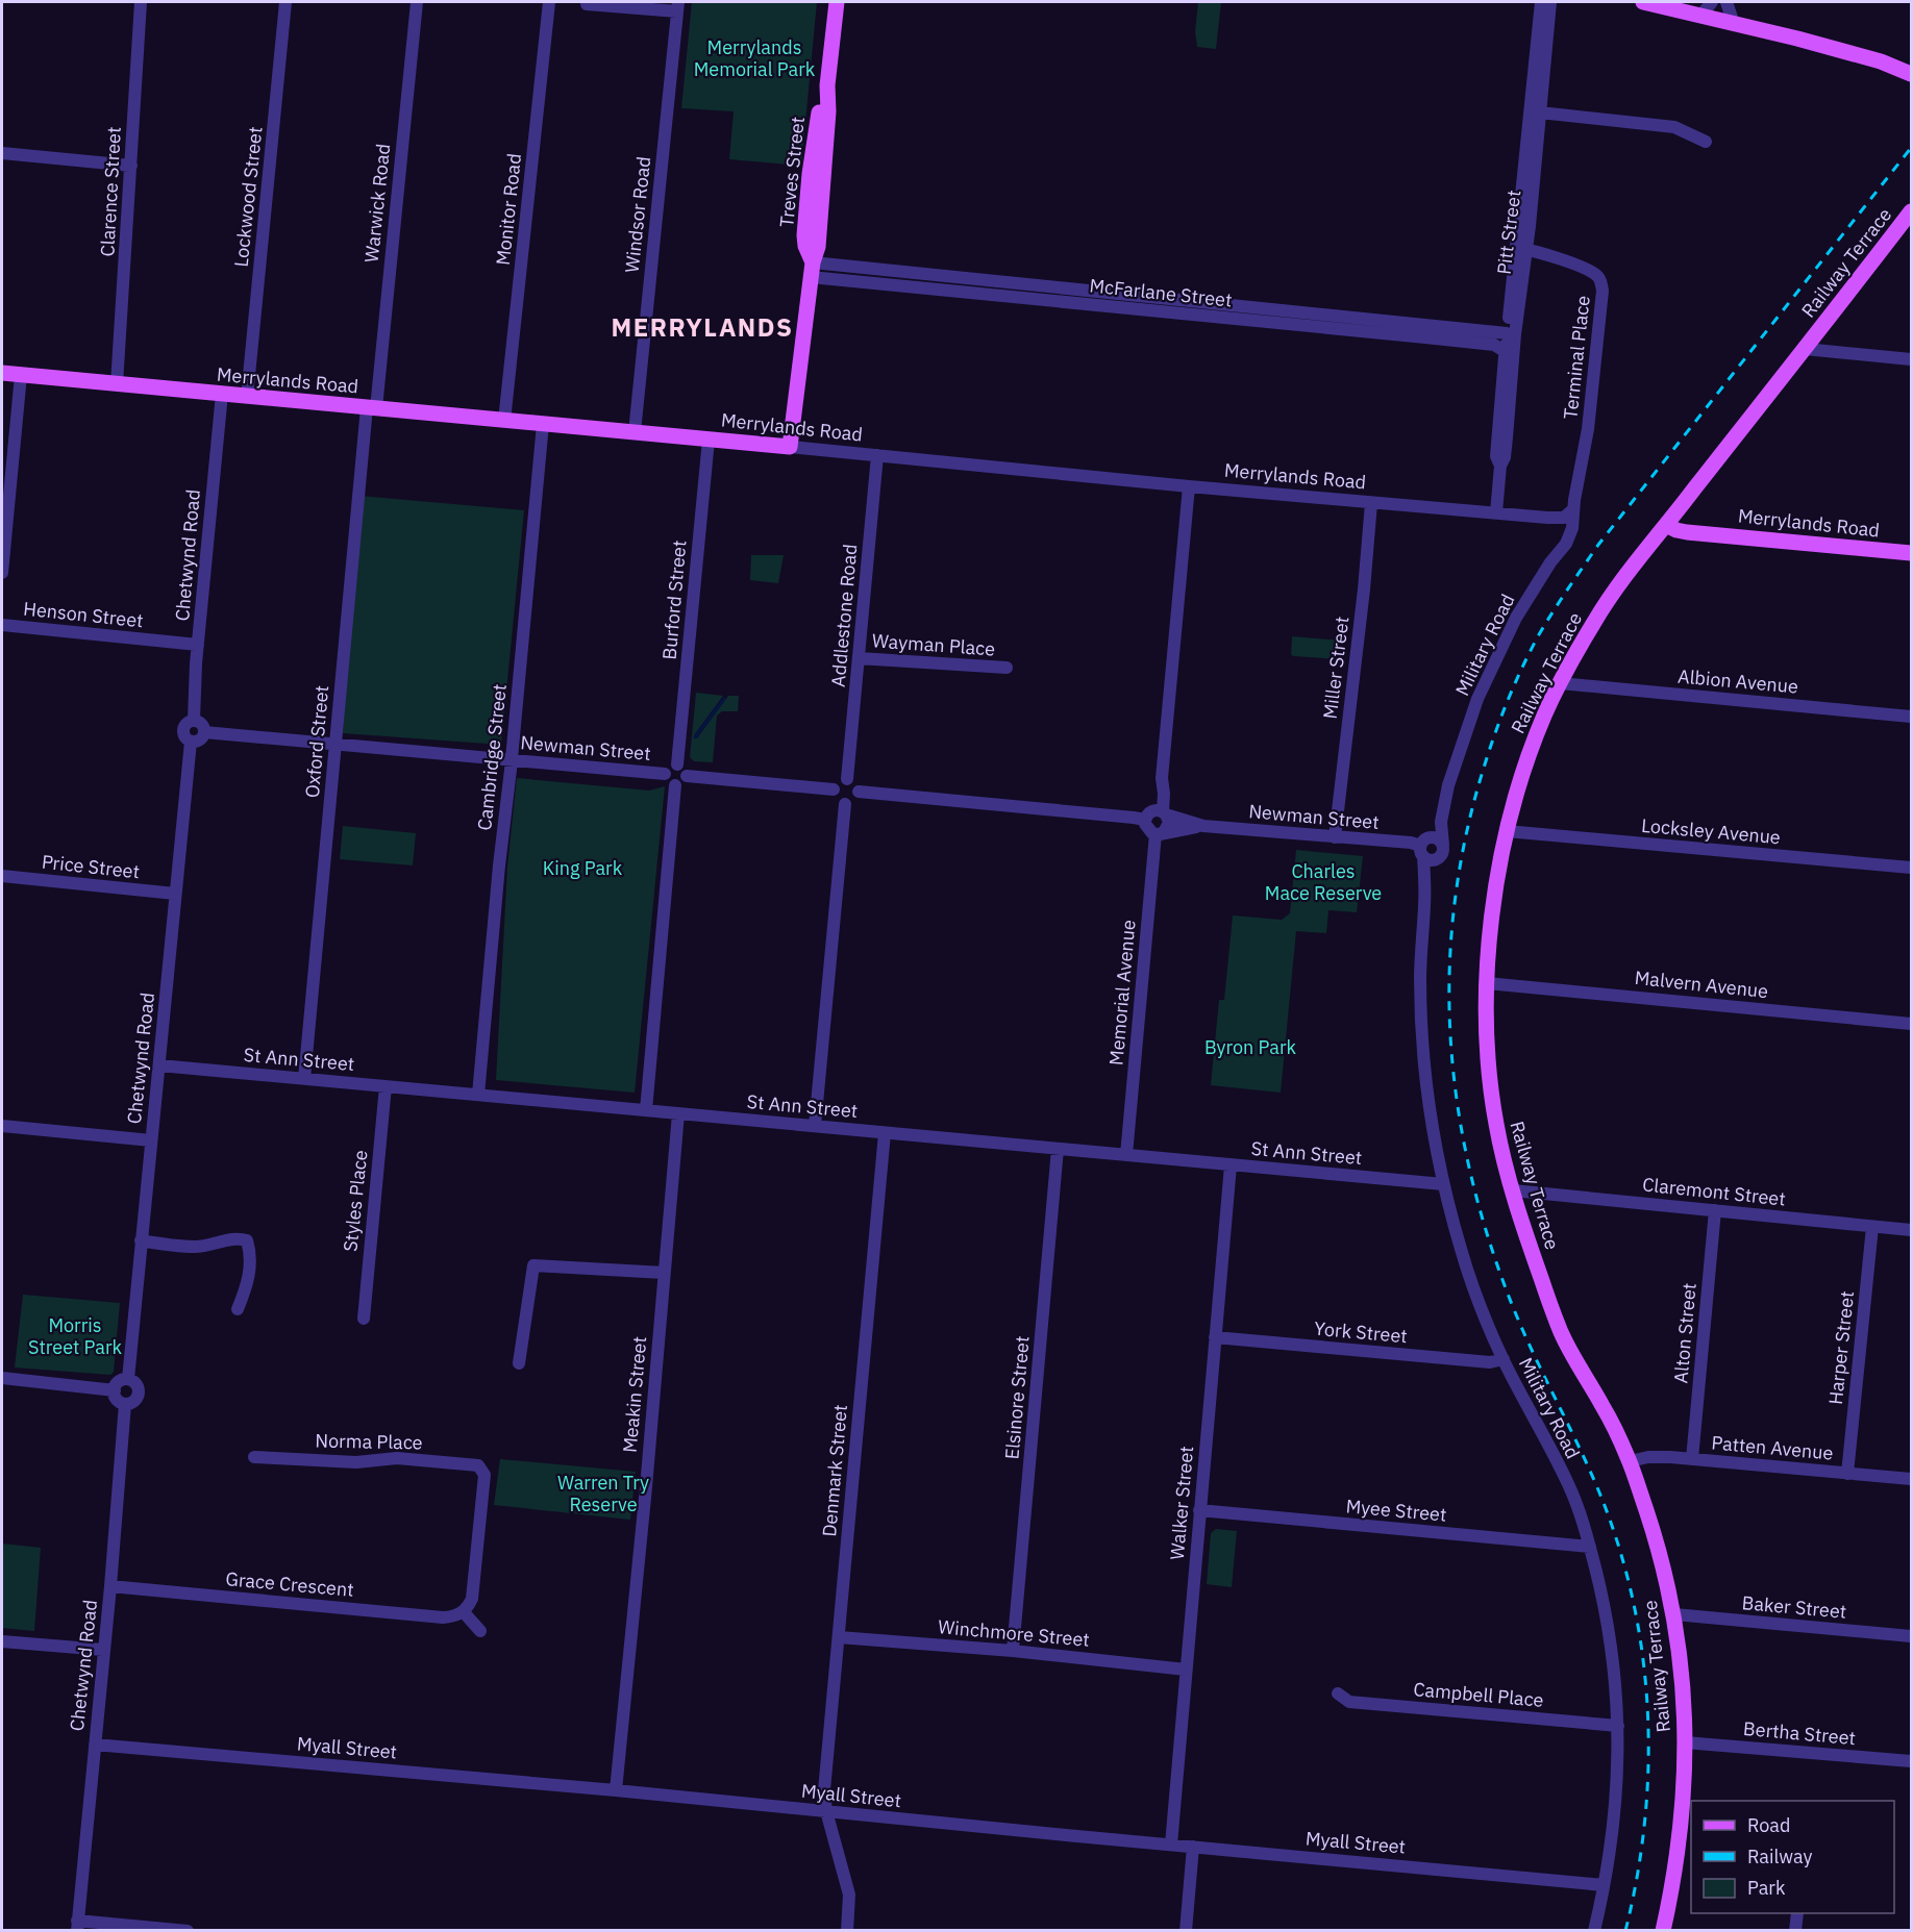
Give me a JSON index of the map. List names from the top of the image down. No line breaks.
{"streets":{"main road":["Treves Street","Railway Terrace","Merrylands Road"],"street":["Clarence Street","Lockwood Street","Warwick Road","Monitor Road","Windsor Road","Pitt Street","McFarlane Street","Terminal Place","Chetwynd Road","Burford Street","Henson Street","Addlestone Road","Wayman Place","Military Road","Miller Street","Albion Avenue","Oxford Street","Newman Street","Cambridge Street","Locksley Avenue","Price Street","Malvern Avenue","Memorial Avenue","St Ann Street","Claremont Street","Styles Place","York Street","Alton Street","Harper Street","Meakin Street","Elsinore Street","Norma Place","Patten Avenue","Denmark Street","Walker Street","Myee Street","Grace Crescent","Baker Street","Winchmore Street","Campbell Place","Bertha Street","Myall Street"]},"crossings":[["Treves Street","McFarlane Street"],["Treves Street","Merrylands Road"],["Clarence Street","Merrylands Road"],["Lockwood Street","Merrylands Road"],["Warwick Road","Merrylands Road"],["Warwick Road","Oxford Street"],["Monitor Road","Merrylands Road"],["Windsor Road","Merrylands Road"],["Pitt Street","McFarlane Street"],["Pitt Street","Terminal Place"],["Pitt Street","Merrylands Road"],["Railway Terrace","Merrylands Road"],["Railway Terrace","Albion Avenue"],["Railway Terrace","Locksley Avenue"],["Railway Terrace","Malvern Avenue"],["Railway Terrace","Claremont Street"],["Railway Terrace","Patten Avenue"],["Railway Terrace","Baker Street"],["Railway Terrace","Bertha Street"],["Terminal Place","Merrylands Road"],["Terminal Place","Military Road"],["Merrylands Road","Chetwynd Road"],["Merrylands Road","Burford Street"],["Merrylands Road","Addlestone Road"],["Merrylands Road","Miller Street"],["Merrylands Road","Oxford Street"],["Merrylands Road","Cambridge Street"],["Chetwynd Road","Henson Street"],["Chetwynd Road","Newman Street"],["Chetwynd Road","Price Street"],["Chetwynd Road","St Ann Street"],["Chetwynd Road","Grace Crescent"],["Chetwynd Road","Myall Street"],["Burford Street","Newman Street"],["Addlestone Road","Wayman Place"],["Addlestone Road","Newman Street"],["Military Road","Newman Street"],["Military Road","St Ann Street"],["Military Road","York Street"],["Military Road","Myee Street"],["Military Road","Campbell Place"],["Military Road","Myall Street"],["Miller Street","Newman Street"],["Oxford Street","Newman Street"],["Oxford Street","St Ann Street"],["Newman Street","Cambridge Street"],["Newman Street","Memorial Avenue"],["Cambridge Street","St Ann Street"],["Memorial Avenue","St Ann Street"],["St Ann Street","Styles Place"],["St Ann Street","Meakin Street"],["St Ann Street","Elsinore Street"],["St Ann Street","Denmark Street"],["St Ann Street","Walker Street"],["Claremont Street","Alton Street"],["Claremont Street","Harper Street"],["York Street","Walker Street"],["Alton Street","Patten Avenue"],["Harper Street","Patten Avenue"],["Meakin Street","Myall Street"],["Elsinore Street","Winchmore Street"],["Norma Place","Grace Crescent"],["Denmark Street","Winchmore Street"],["Denmark Street","Myall Street"],["Walker Street","Myee Street"],["Walker Street","Winchmore Street"],["Walker Street","Myall Street"]],"districts":["MERRYLANDS"],"parks":["Merrylands Memorial Park","King Park","Charles Mace Reserve","Byron Park","Morris Street Park","Warren Try Reserve"],"legend":["Road","Railway","Park"]}
